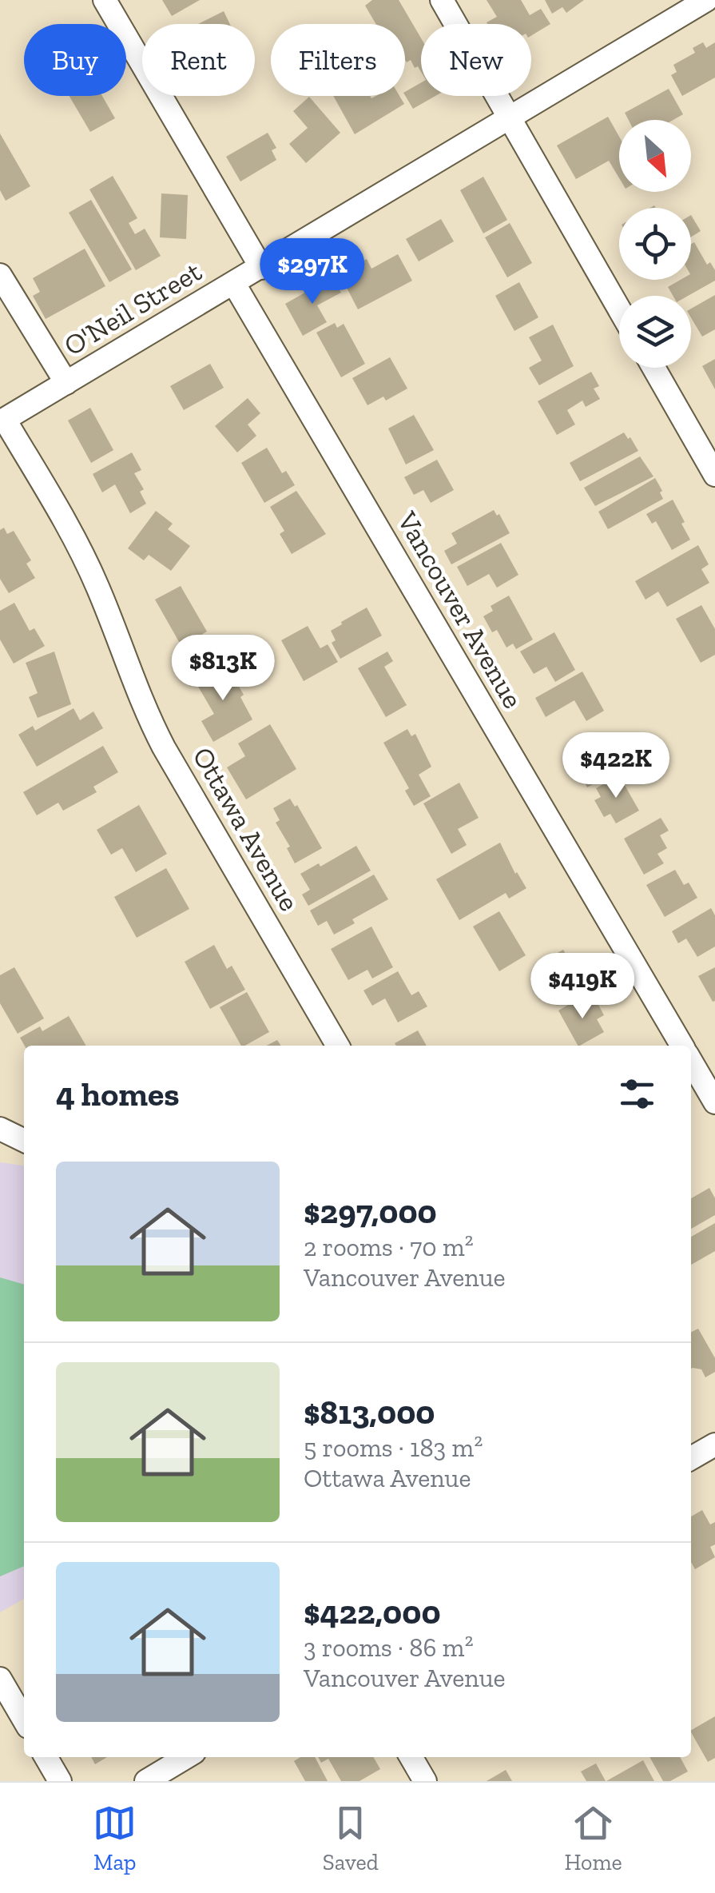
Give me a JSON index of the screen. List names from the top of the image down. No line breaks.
{"streets":{"street":["O'Neil Street","Vancouver Avenue","Ottawa Avenue"]},"crossings":[["O'Neil Street","Vancouver Avenue"],["O'Neil Street","Ottawa Avenue"]],"north":"bottom right","page":{"chip":["Buy","Rent","Filters","New"],"price":["$297K","$813K","$422K","$419K"],"heading":"4 homes","list":[{"name":"$297,000","note":"2 rooms · 70 m² · Vancouver Avenue"},{"name":"$813,000","note":"5 rooms · 183 m² · Ottawa Avenue"},{"name":"$422,000","note":"3 rooms · 86 m² · Vancouver Avenue"}],"tabs":["Map","Saved","Home"]}}
